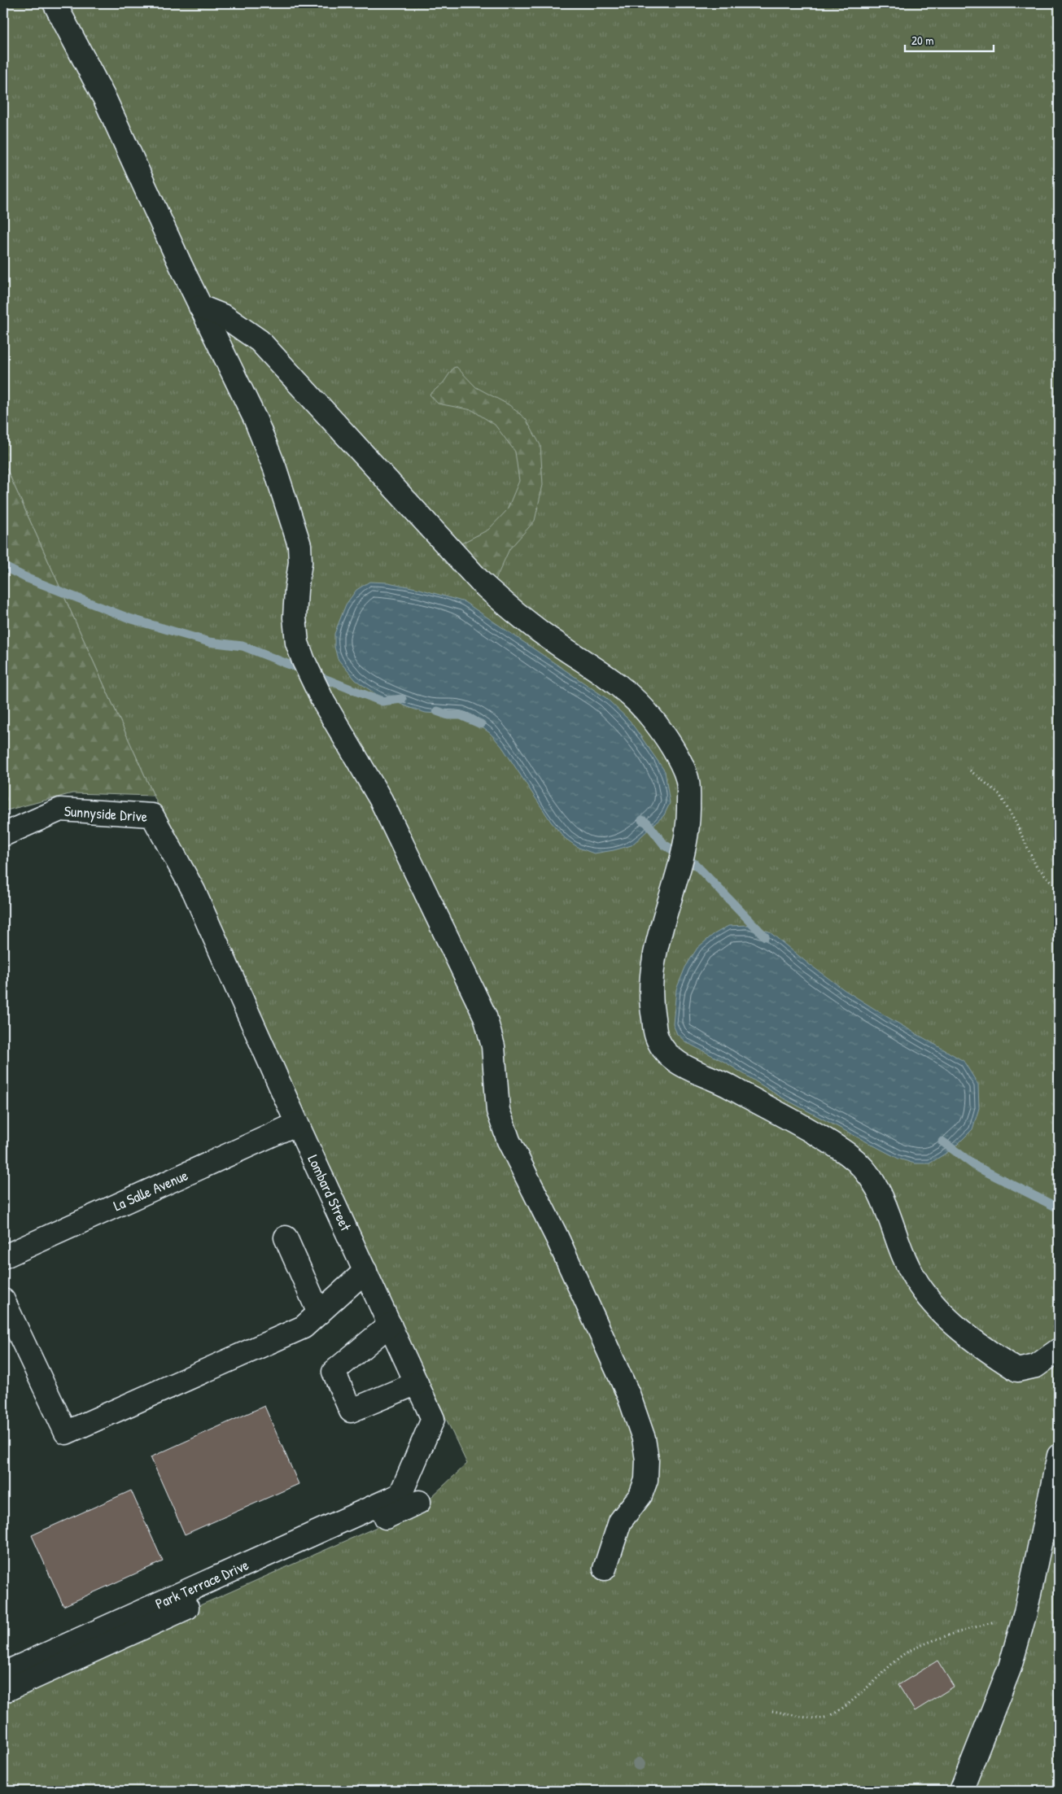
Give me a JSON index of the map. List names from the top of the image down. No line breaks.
{"streets":{"street":["Sunnyside Drive","La Salle Avenue","Lombard Street","Park Terrace Drive"]},"crossings":[["Sunnyside Drive","Lombard Street"],["La Salle Avenue","Lombard Street"],["Lombard Street","Park Terrace Drive"]],"scale_bar":"20 m"}
